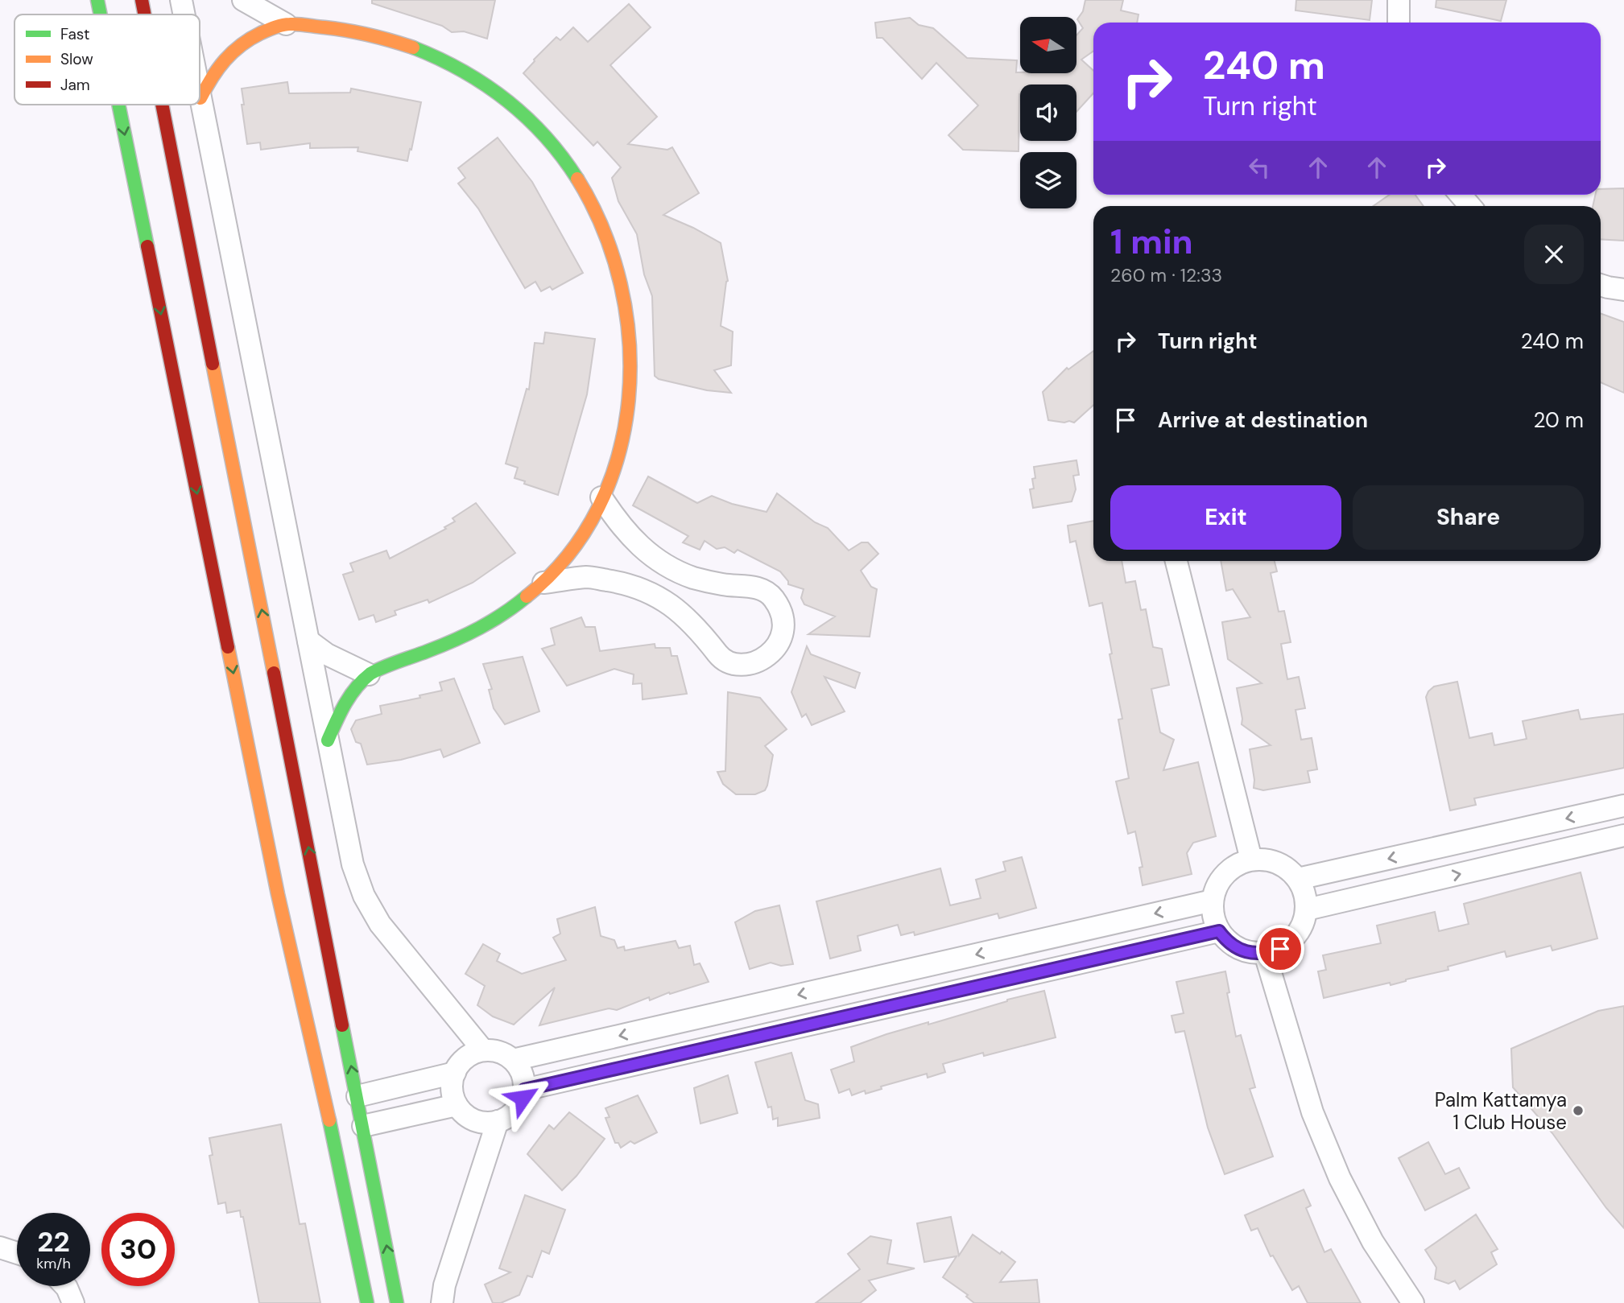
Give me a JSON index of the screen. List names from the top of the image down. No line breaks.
{"places":["Palm Kattamya 1 Club House"],"legend":["Fast","Slow","Jam"],"north":"left","page":{"turn":["240 m","Turn right"],"heading":["1 min","260 m · 12:33"],"list":[{"name":"Turn right","value":"240 m"},{"name":"Arrive at destination","value":"20 m"}],"buttons":["Exit","Share"],"speed":"22 km/h","limit":"30"}}
